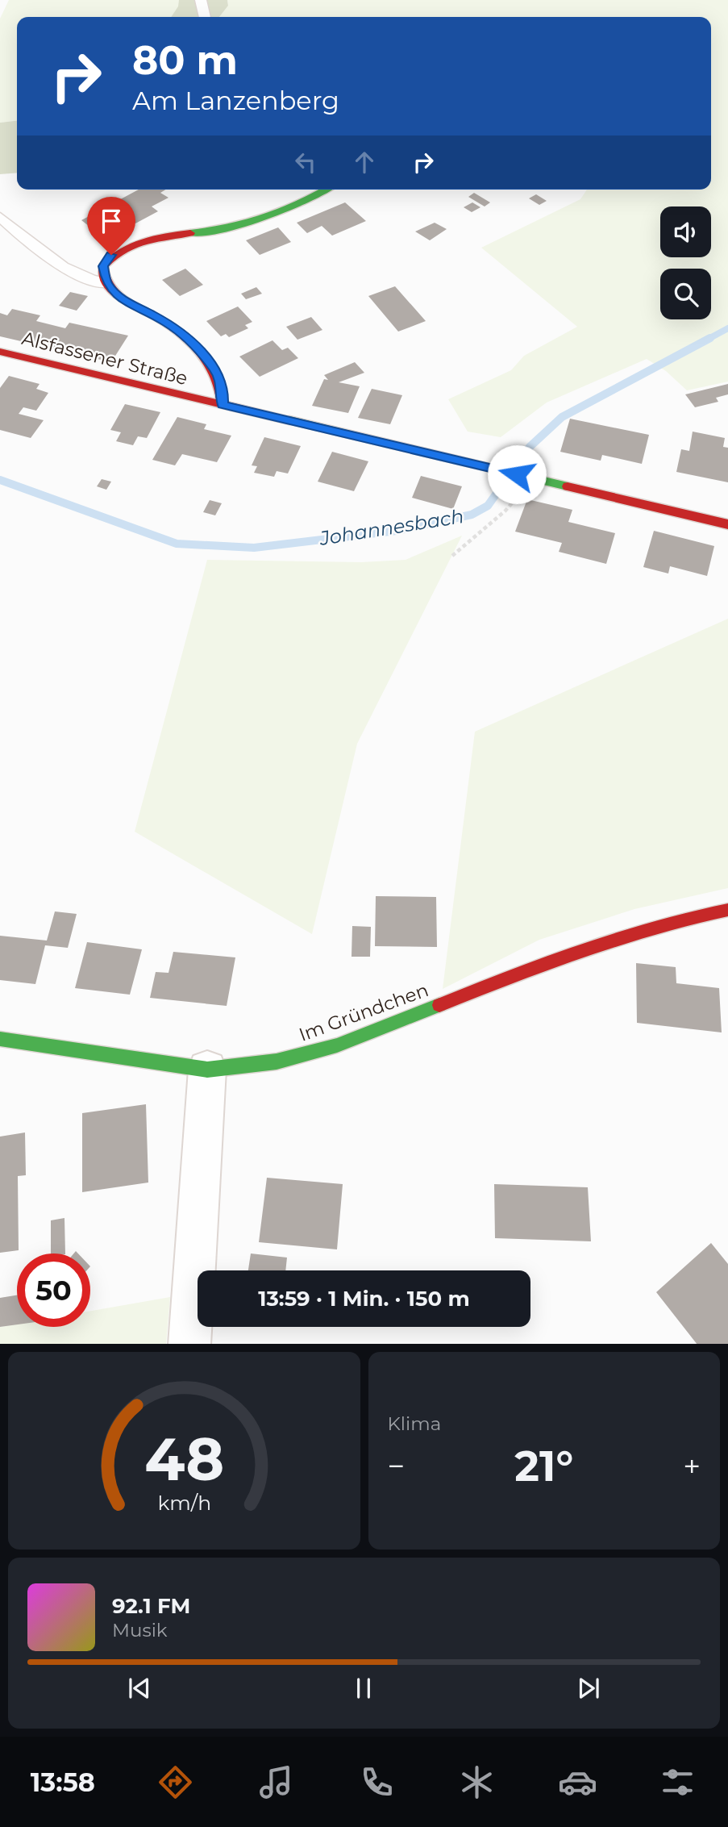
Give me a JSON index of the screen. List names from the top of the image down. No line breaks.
{"streets":{"street":["Alsfassener Straße","Im Gründchen"]},"water":["Johannesbach"],"page":{"turn":["80 m","Am Lanzenberg"],"limit":"50","trip":"13:59 · 1 Min. · 150 m","tile":"Klima","heat":["−","21°","+"],"song":["92.1 FM","Musik"],"tabs":"13:58","gauge":["48","km/h"]}}
